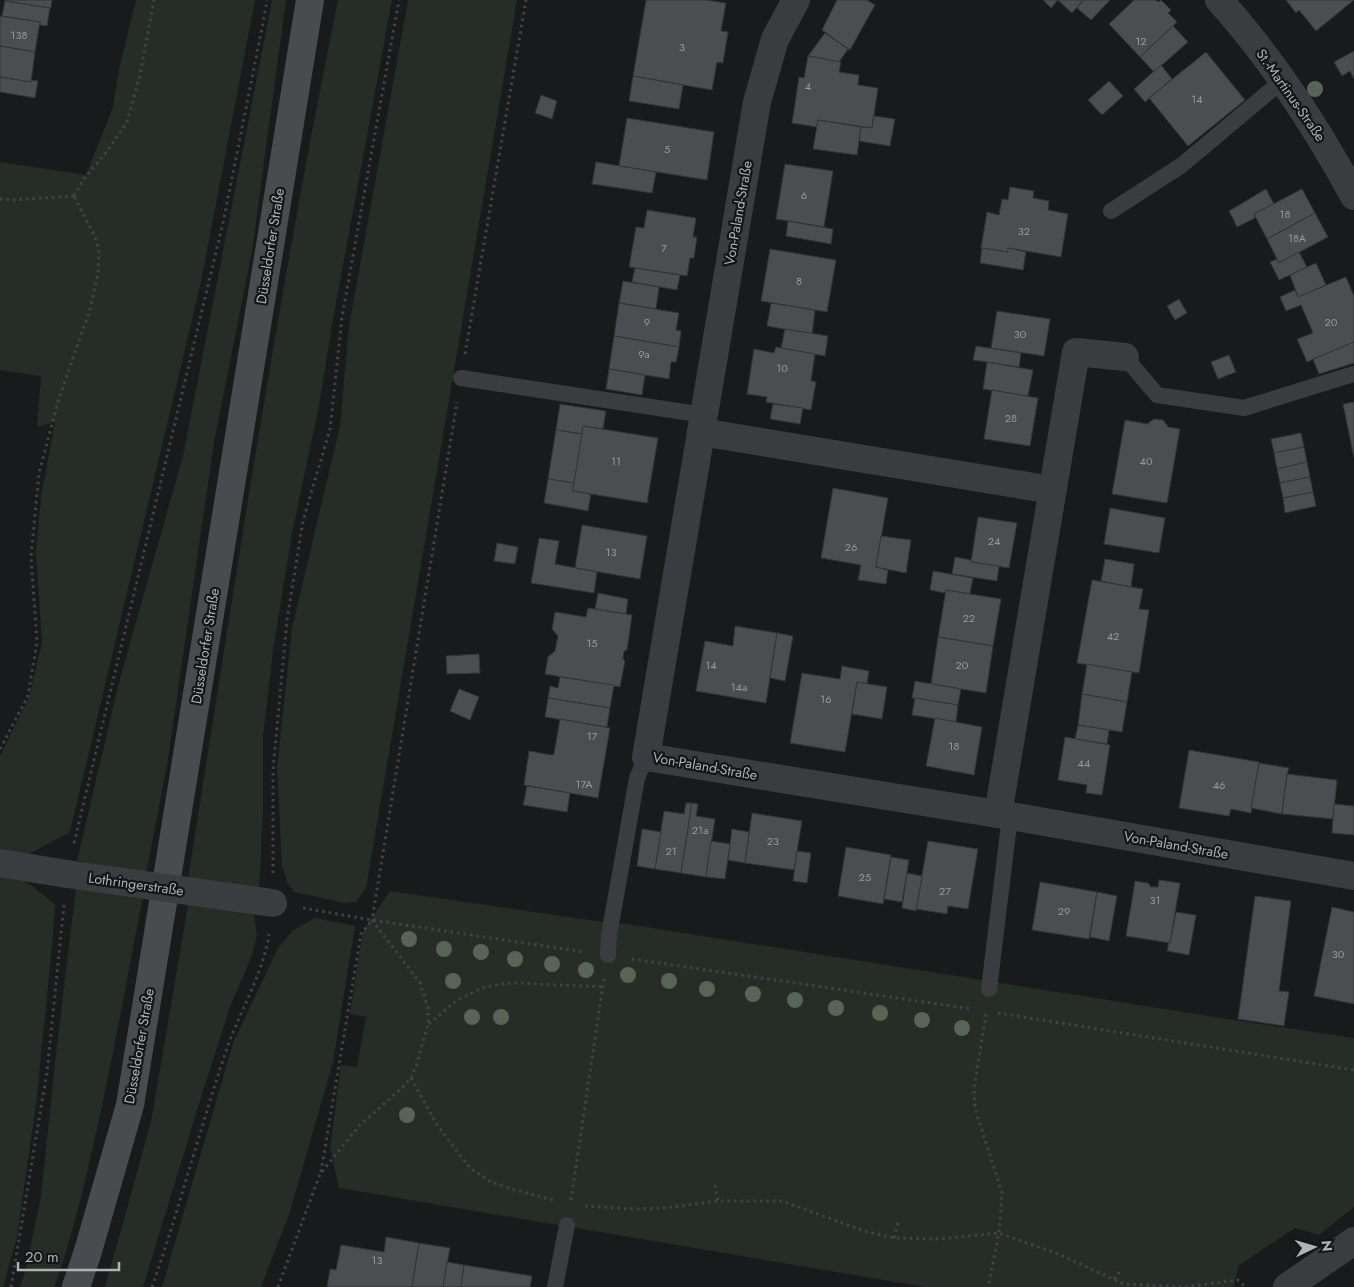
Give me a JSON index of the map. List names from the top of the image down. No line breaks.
{"streets":{"main road":["Düsseldorfer Straße"],"street":["St.-Martinus-Straße","Von-Paland-Straße","Lothringerstraße"]},"house_numbers":["138","12","3","4","14","5","6","18","32","18A","7","8","9","20","30","9a","10","28","11","40","24","26","13","22","42","15","14","20","14a","16","17","18","44","17A","46","21a","23","21","25","27","31","29","30","13"],"scale_bar":"20 m","north":"right"}
